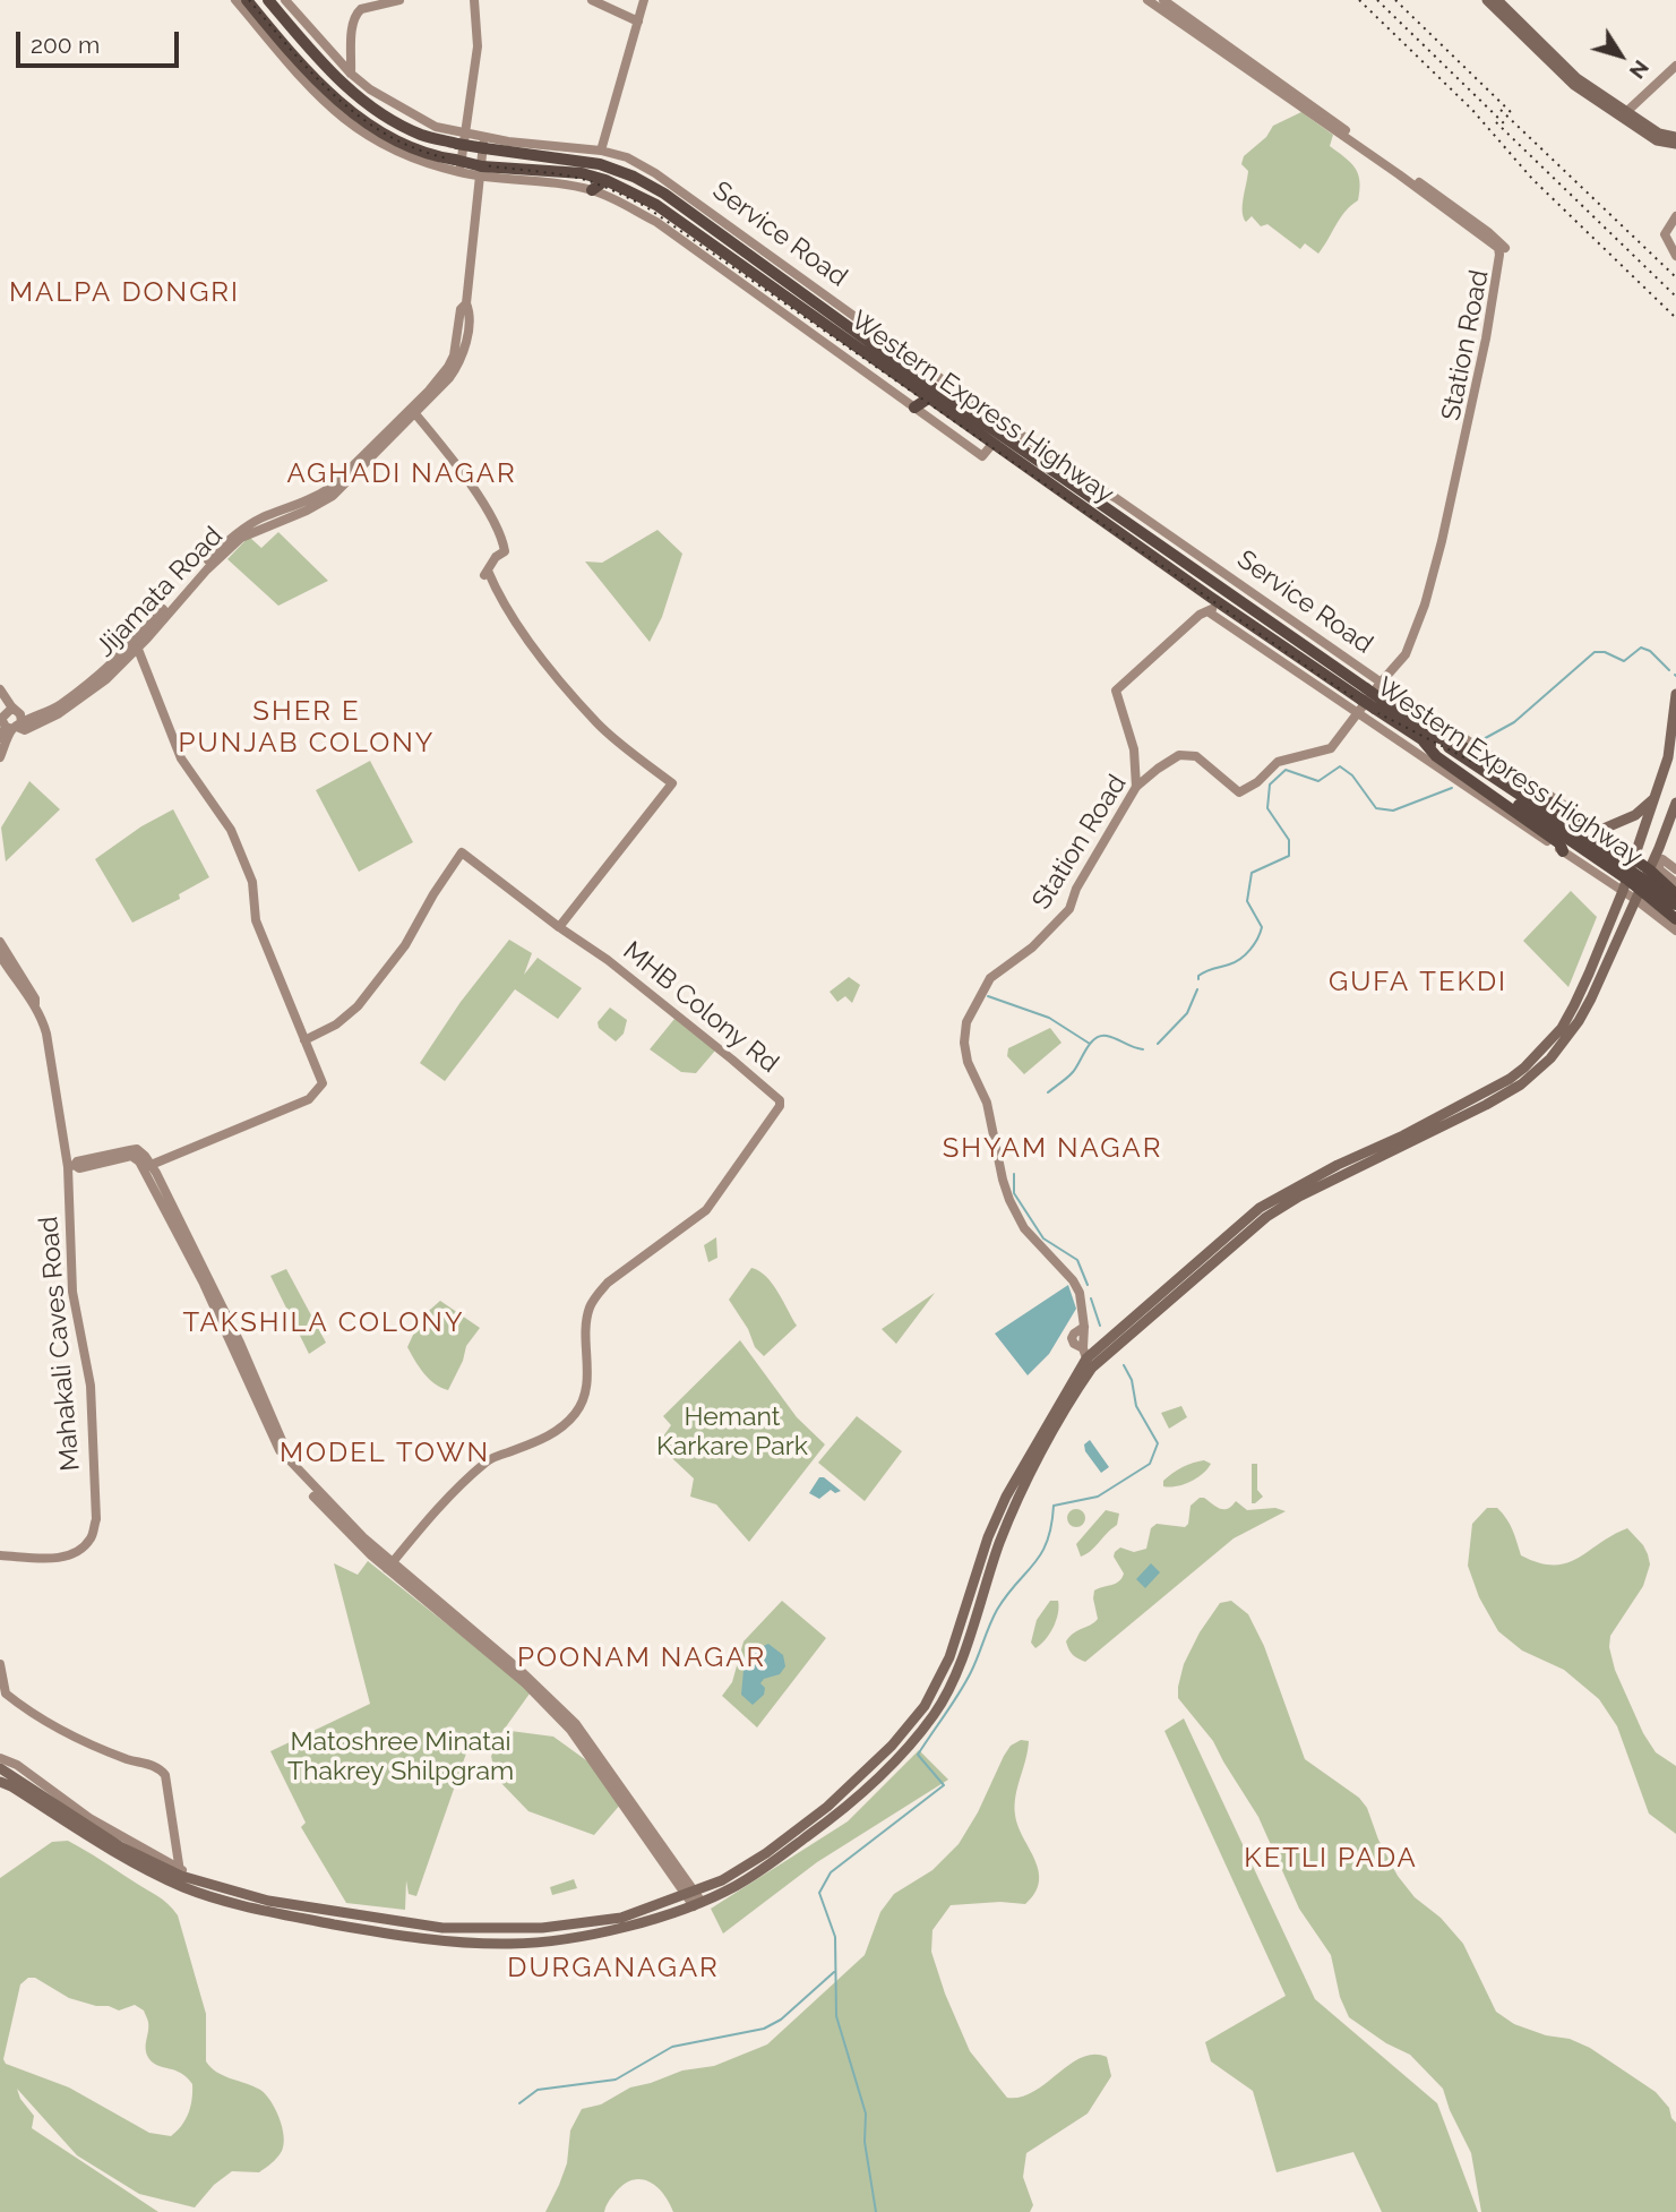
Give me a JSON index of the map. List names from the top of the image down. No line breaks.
{"streets":{"highway":["Western Express Highway"],"street":["Service Road","Station Road","Jijamata Road","MHB Colony Rd","Mahakali Caves Road"]},"crossings":[["Service Road","Station Road"],["Service Road","Western Express Highway"],["Service Road","Jijamata Road"],["Station Road","Western Express Highway"],["Western Express Highway","Jijamata Road"]],"districts":["MALPA DONGRI","AGHADI NAGAR","SHER E PUNJAB COLONY","GUFA TEKDI","SHYAM NAGAR","TAKSHILA COLONY","MODEL TOWN","POONAM NAGAR","KETLI PADA","DURGANAGAR"],"parks":["Hemant Karkare Park","Matoshree Minatai Thakrey Shilpgram"],"scale_bar":"200 m","north":"bottom right"}
